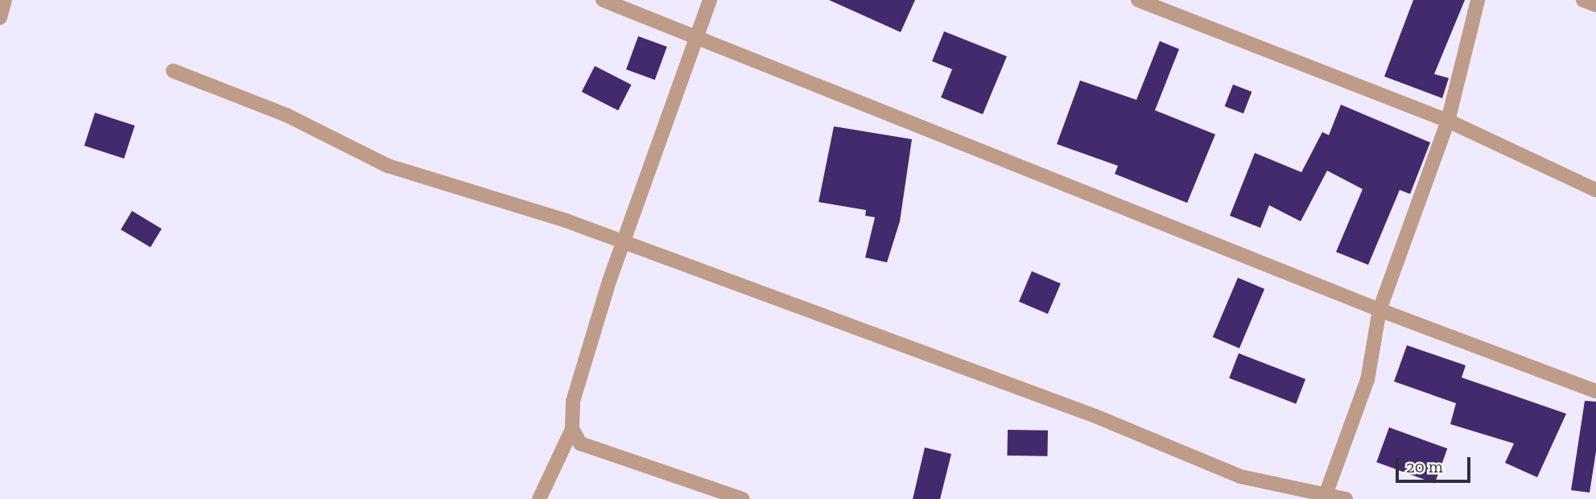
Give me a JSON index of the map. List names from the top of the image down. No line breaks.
{"scale_bar":"20 m"}
